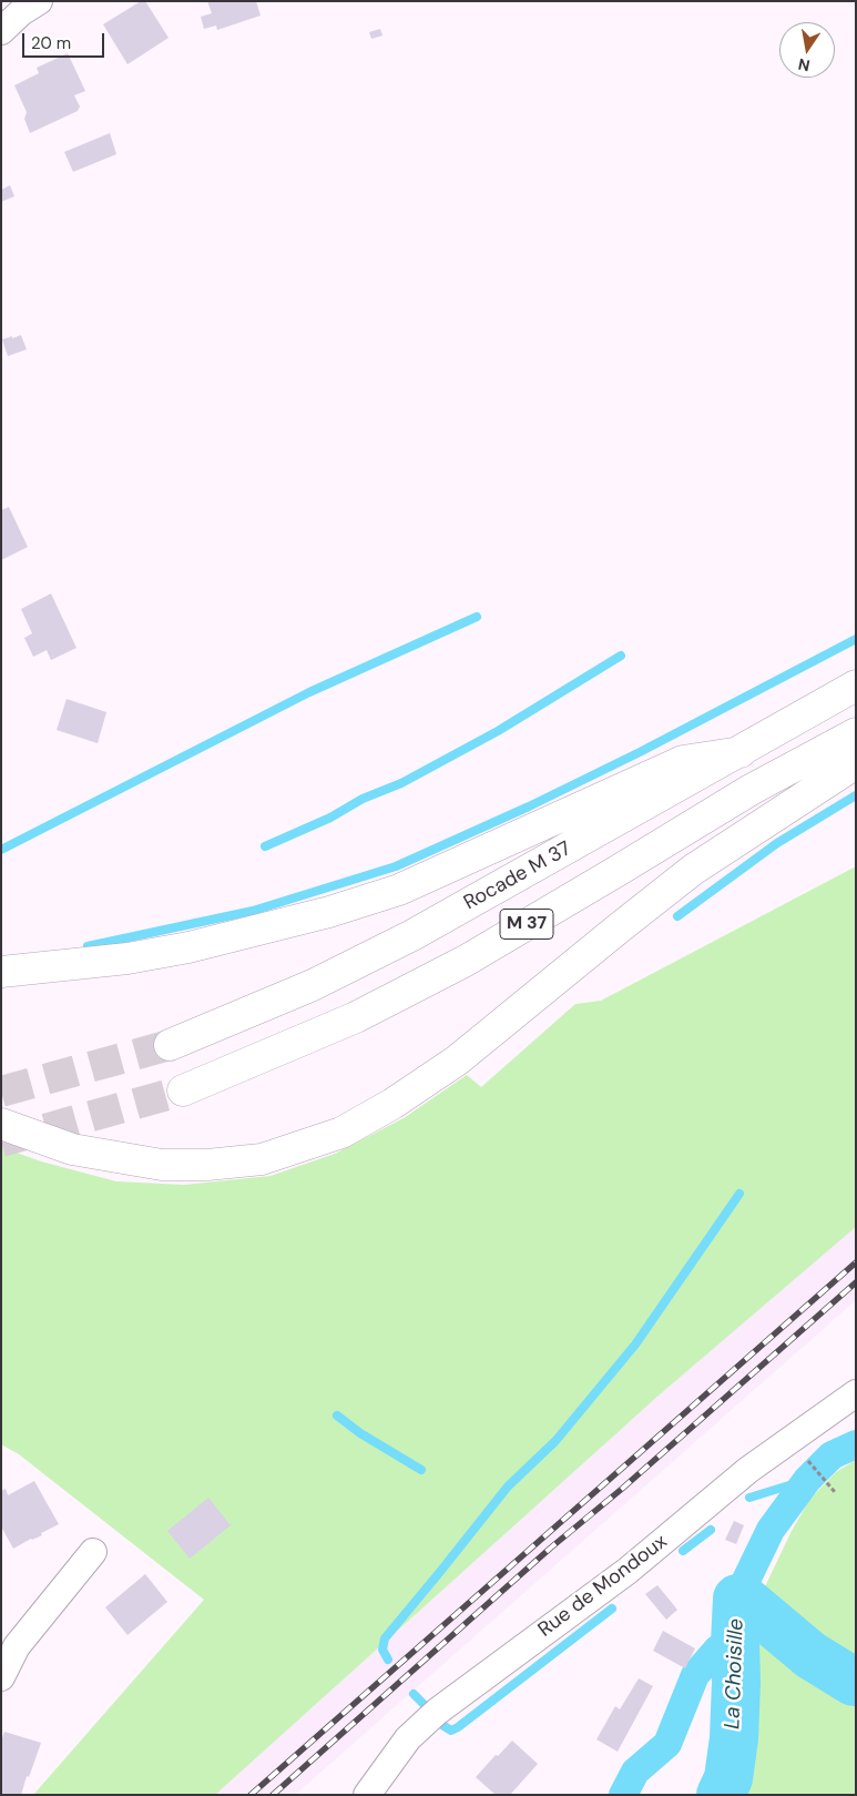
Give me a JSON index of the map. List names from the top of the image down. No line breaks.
{"streets":{"highway":["Rocade M 37","M 37"],"street":["Rue de Mondoux"]},"water":["La Choisille"],"scale_bar":"20 m","north":"bottom"}
